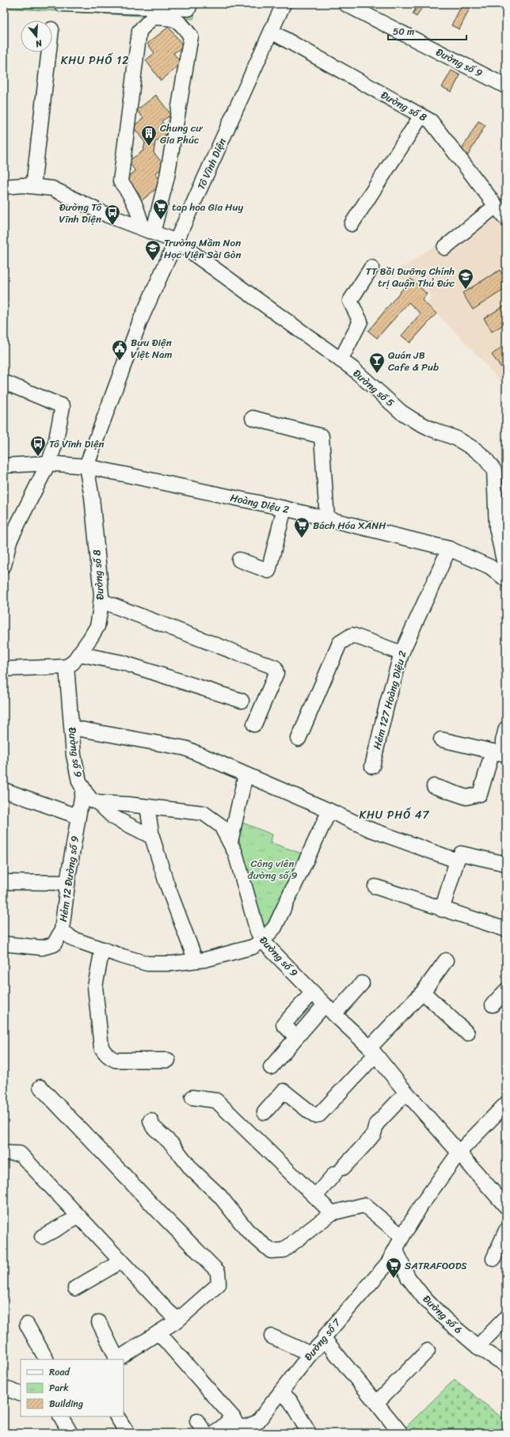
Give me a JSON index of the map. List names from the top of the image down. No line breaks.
{"streets":{"street":["Đường số 9","Đường số 8","Tô Vĩnh Diện","Đường số 5","Hoàng Diệu 2","Hẻm 127 Hoàng Diệu 2","Hẻm 12 Đường số 9","Đường số 6","Đường số 7"]},"crossings":[["Đường số 9","Đường số 8"],["Đường số 9","Hẻm 12 Đường số 9"],["Đường số 9","Đường số 7"],["Đường số 8","Tô Vĩnh Diện"],["Đường số 8","Hoàng Diệu 2"],["Tô Vĩnh Diện","Đường số 5"],["Tô Vĩnh Diện","Hoàng Diệu 2"],["Hoàng Diệu 2","Hẻm 127 Hoàng Diệu 2"],["Đường số 6","Đường số 7"]],"districts":["KHU PHỐ 12","KHU PHỐ 47"],"parks":["Công viên đường số 9"],"places":{"building":["Chung cư Gia Phúc"],"supermarket":["tap hoa Gia Huy","Bách Hóa XANH","SATRAFOODS"],"bus stop":["Đường Tô Vĩnh Diện","Tô Vĩnh Diện"],"school or university":["Trường Mầm Non Học Viện Sài Gòn","TT Bồi Dưỡng Chính trị Quận Thủ Đức"],"public building":["Bưu Điện Việt Nam"],"bar":["Quán JB Cafe & Pub"]},"legend":["Road","Park","Building"],"scale_bar":"50 m","north":"bottom"}
